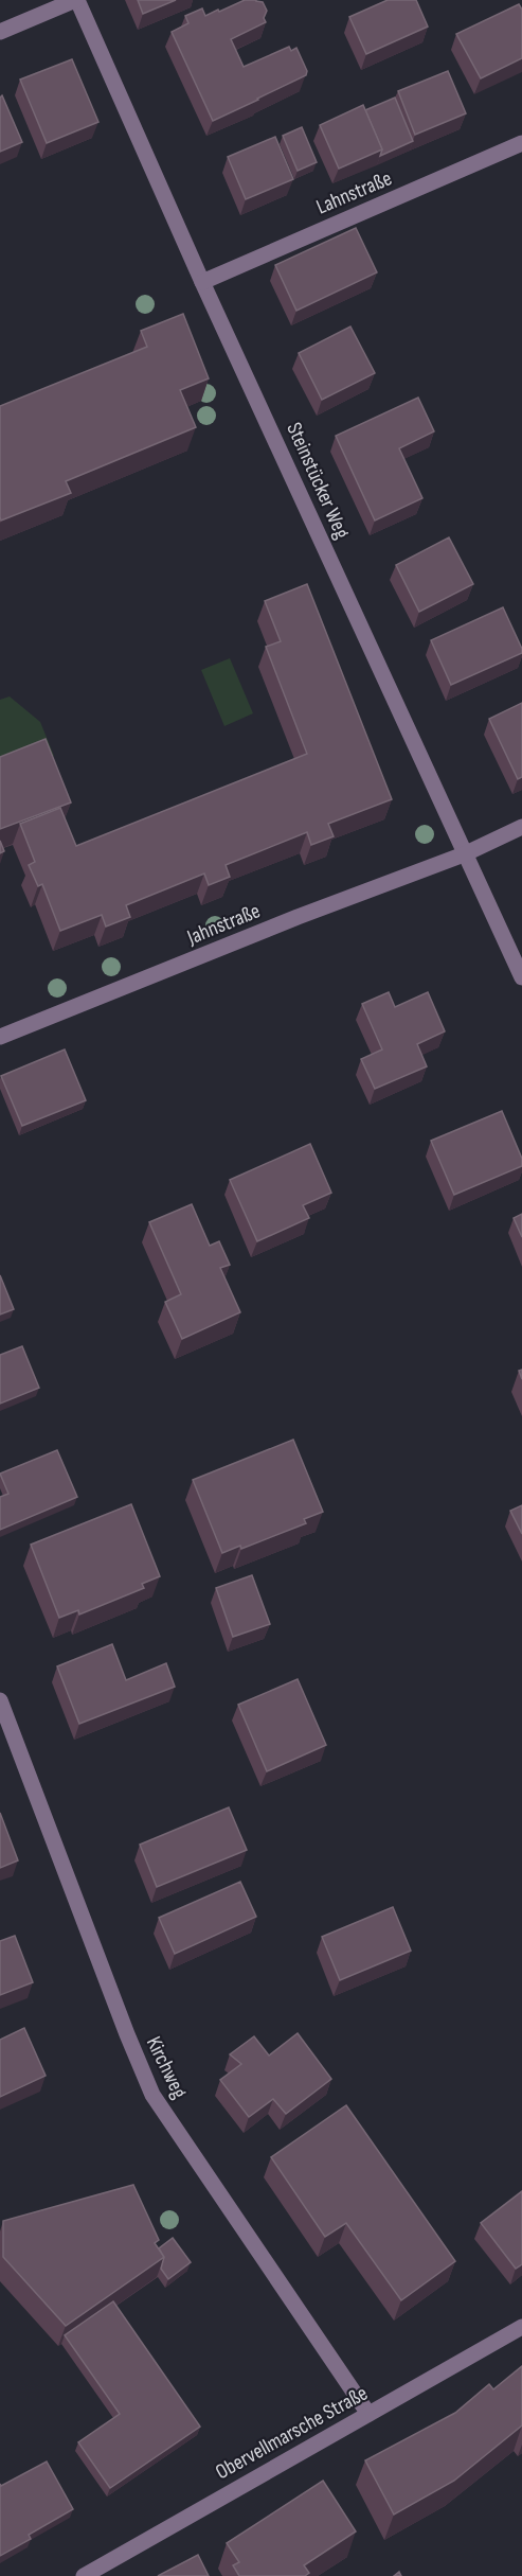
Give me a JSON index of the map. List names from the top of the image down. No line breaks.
{"streets":{"street":["Lahnstraße","Steinstücker Weg","Jahnstraße","Kirchweg","Obervellmarsche Straße"]},"crossings":[["Lahnstraße","Steinstücker Weg"],["Steinstücker Weg","Jahnstraße"],["Kirchweg","Obervellmarsche Straße"]]}
